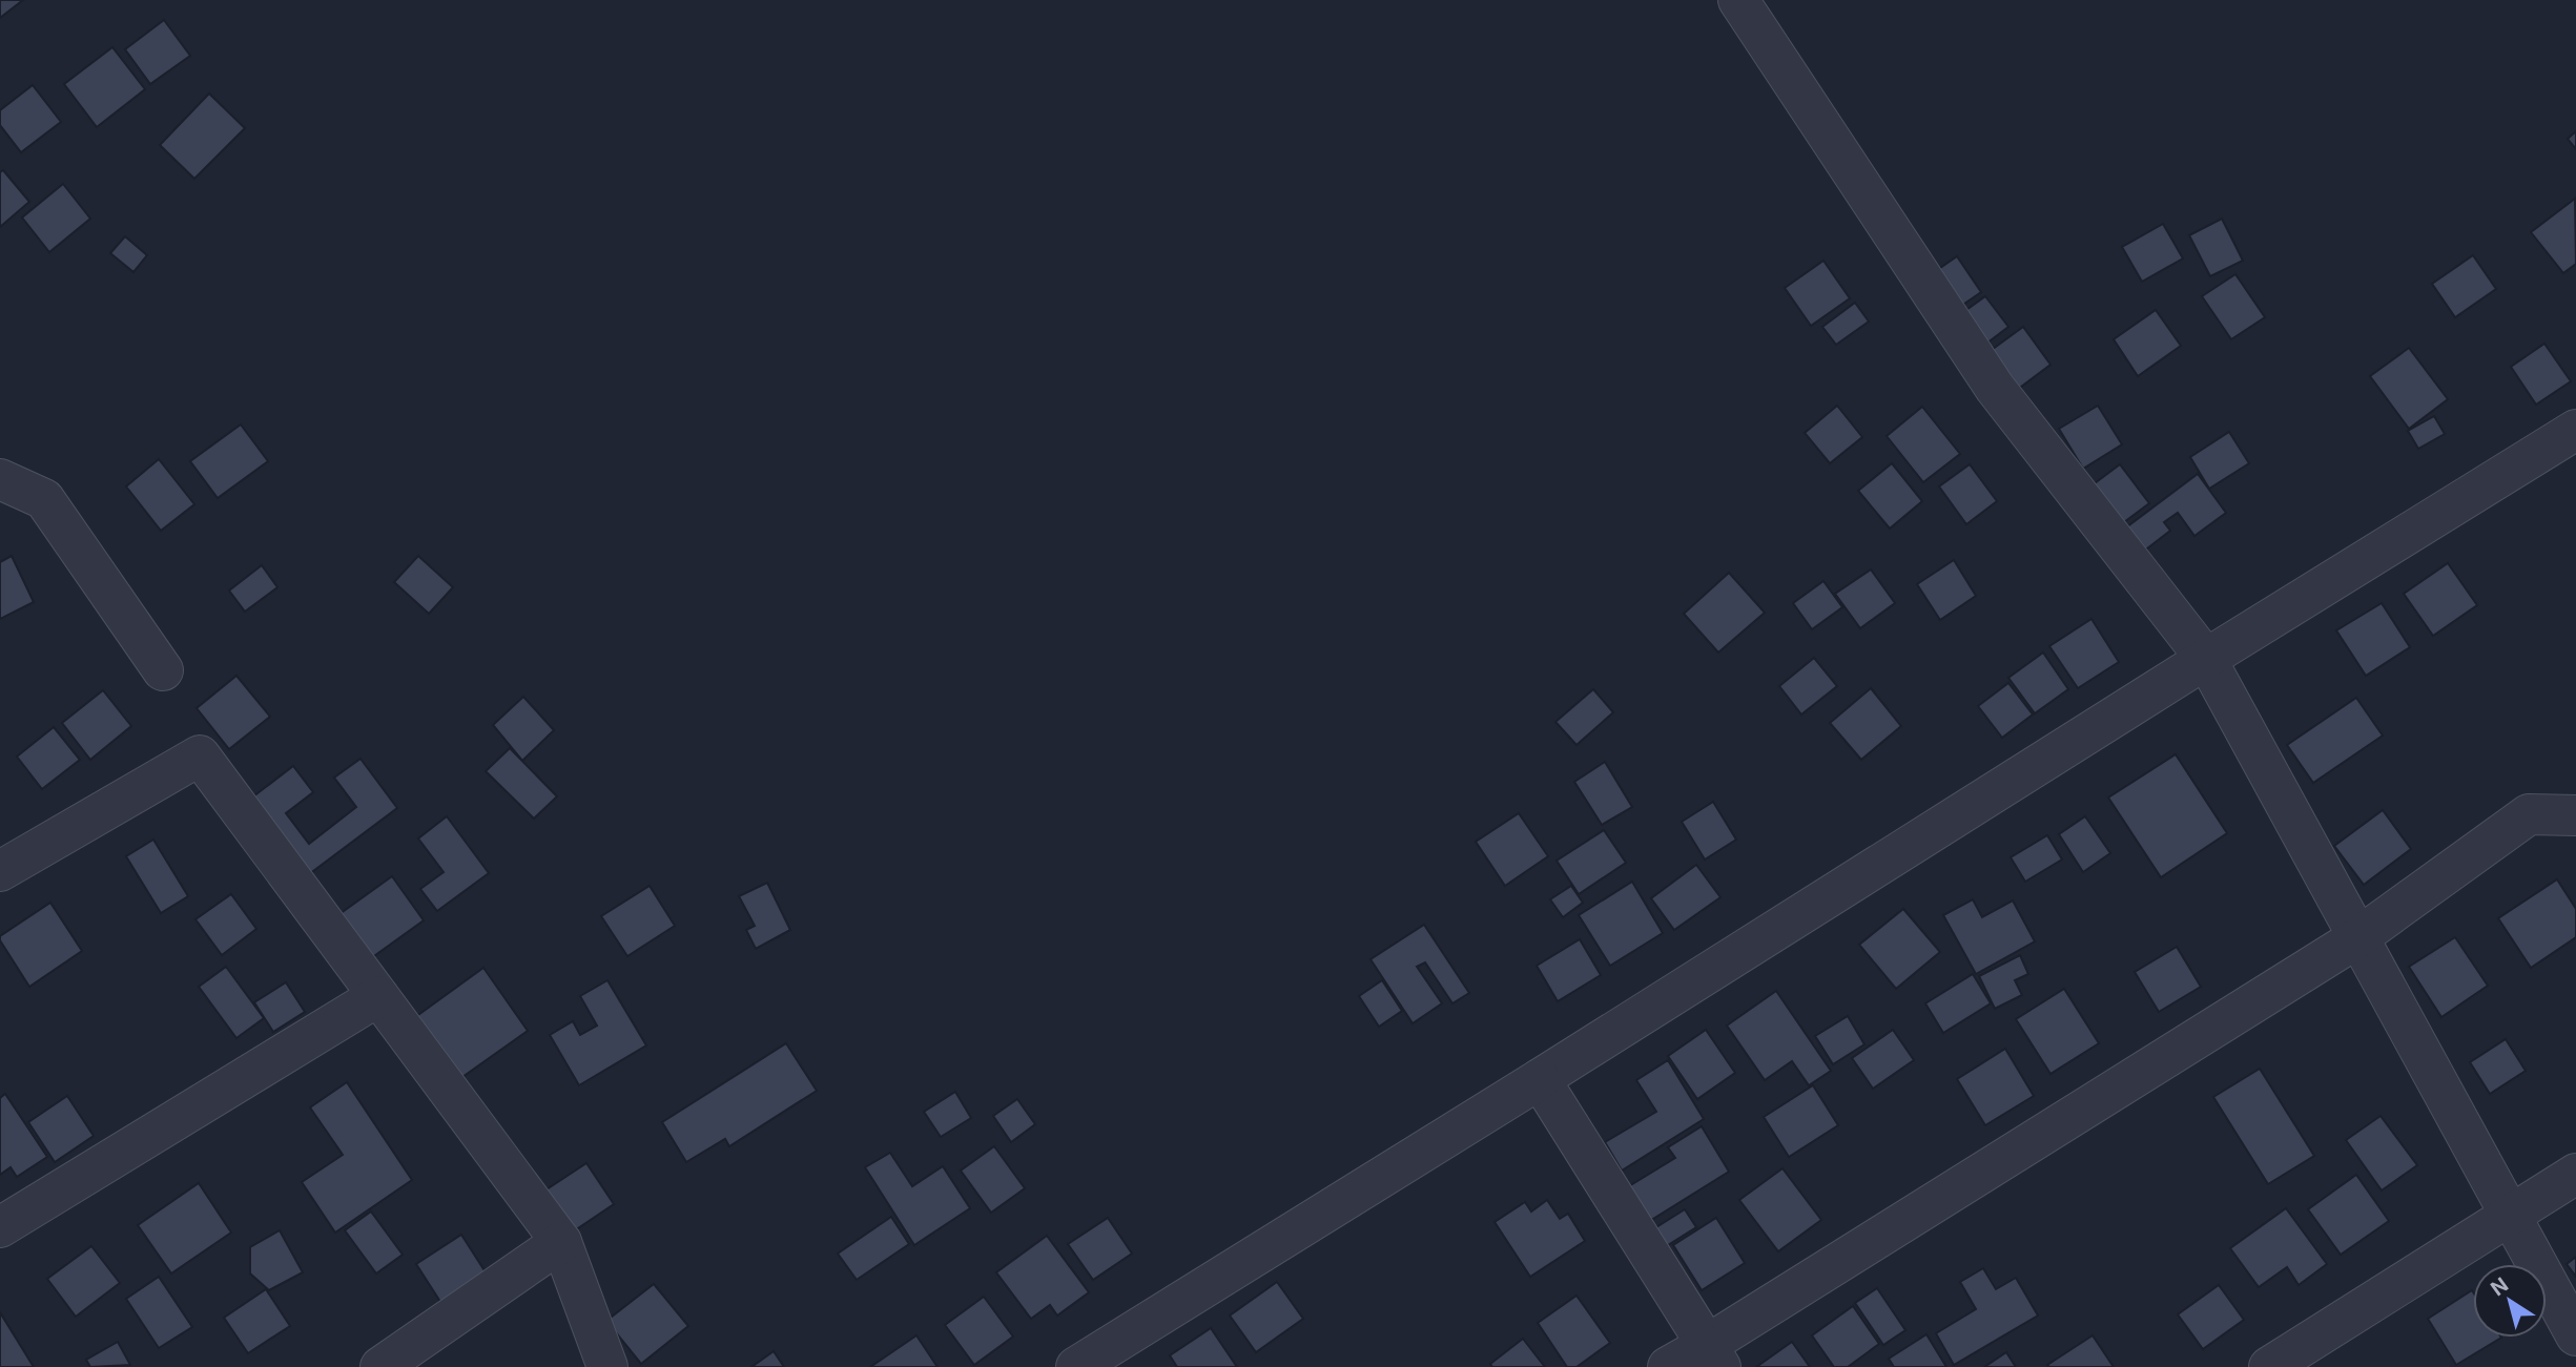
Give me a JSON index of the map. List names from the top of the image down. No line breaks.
{"north":"top left"}
